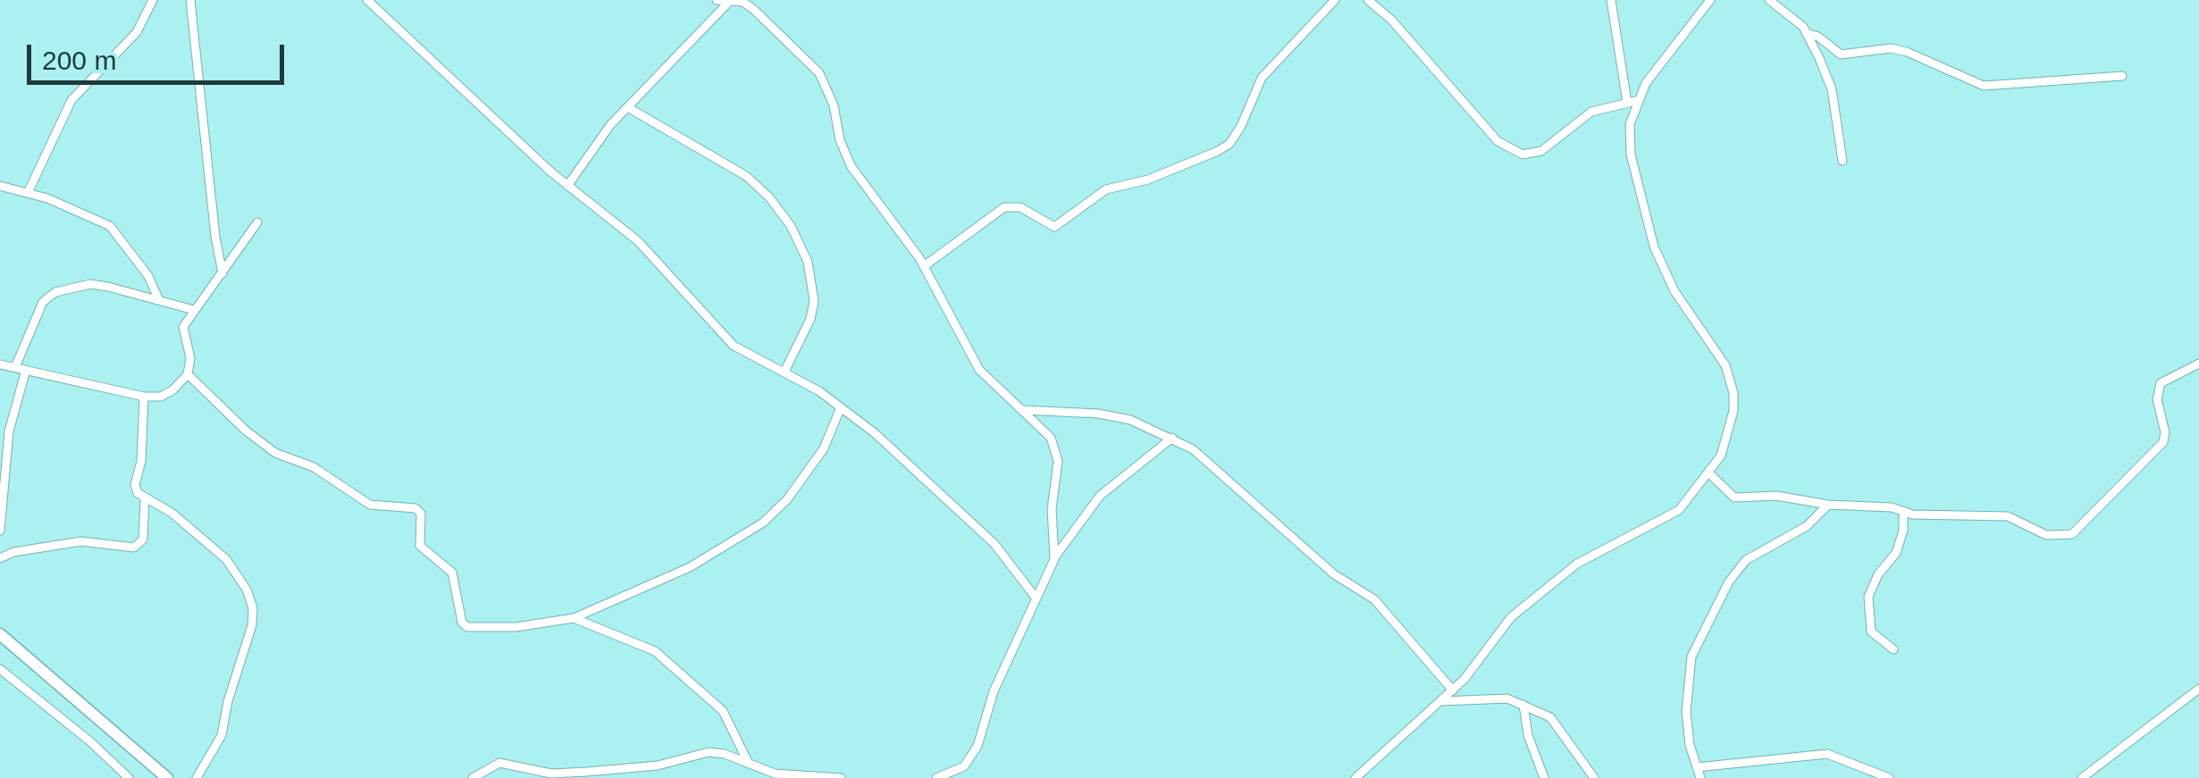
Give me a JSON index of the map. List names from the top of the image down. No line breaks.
{"scale_bar":"200 m"}
